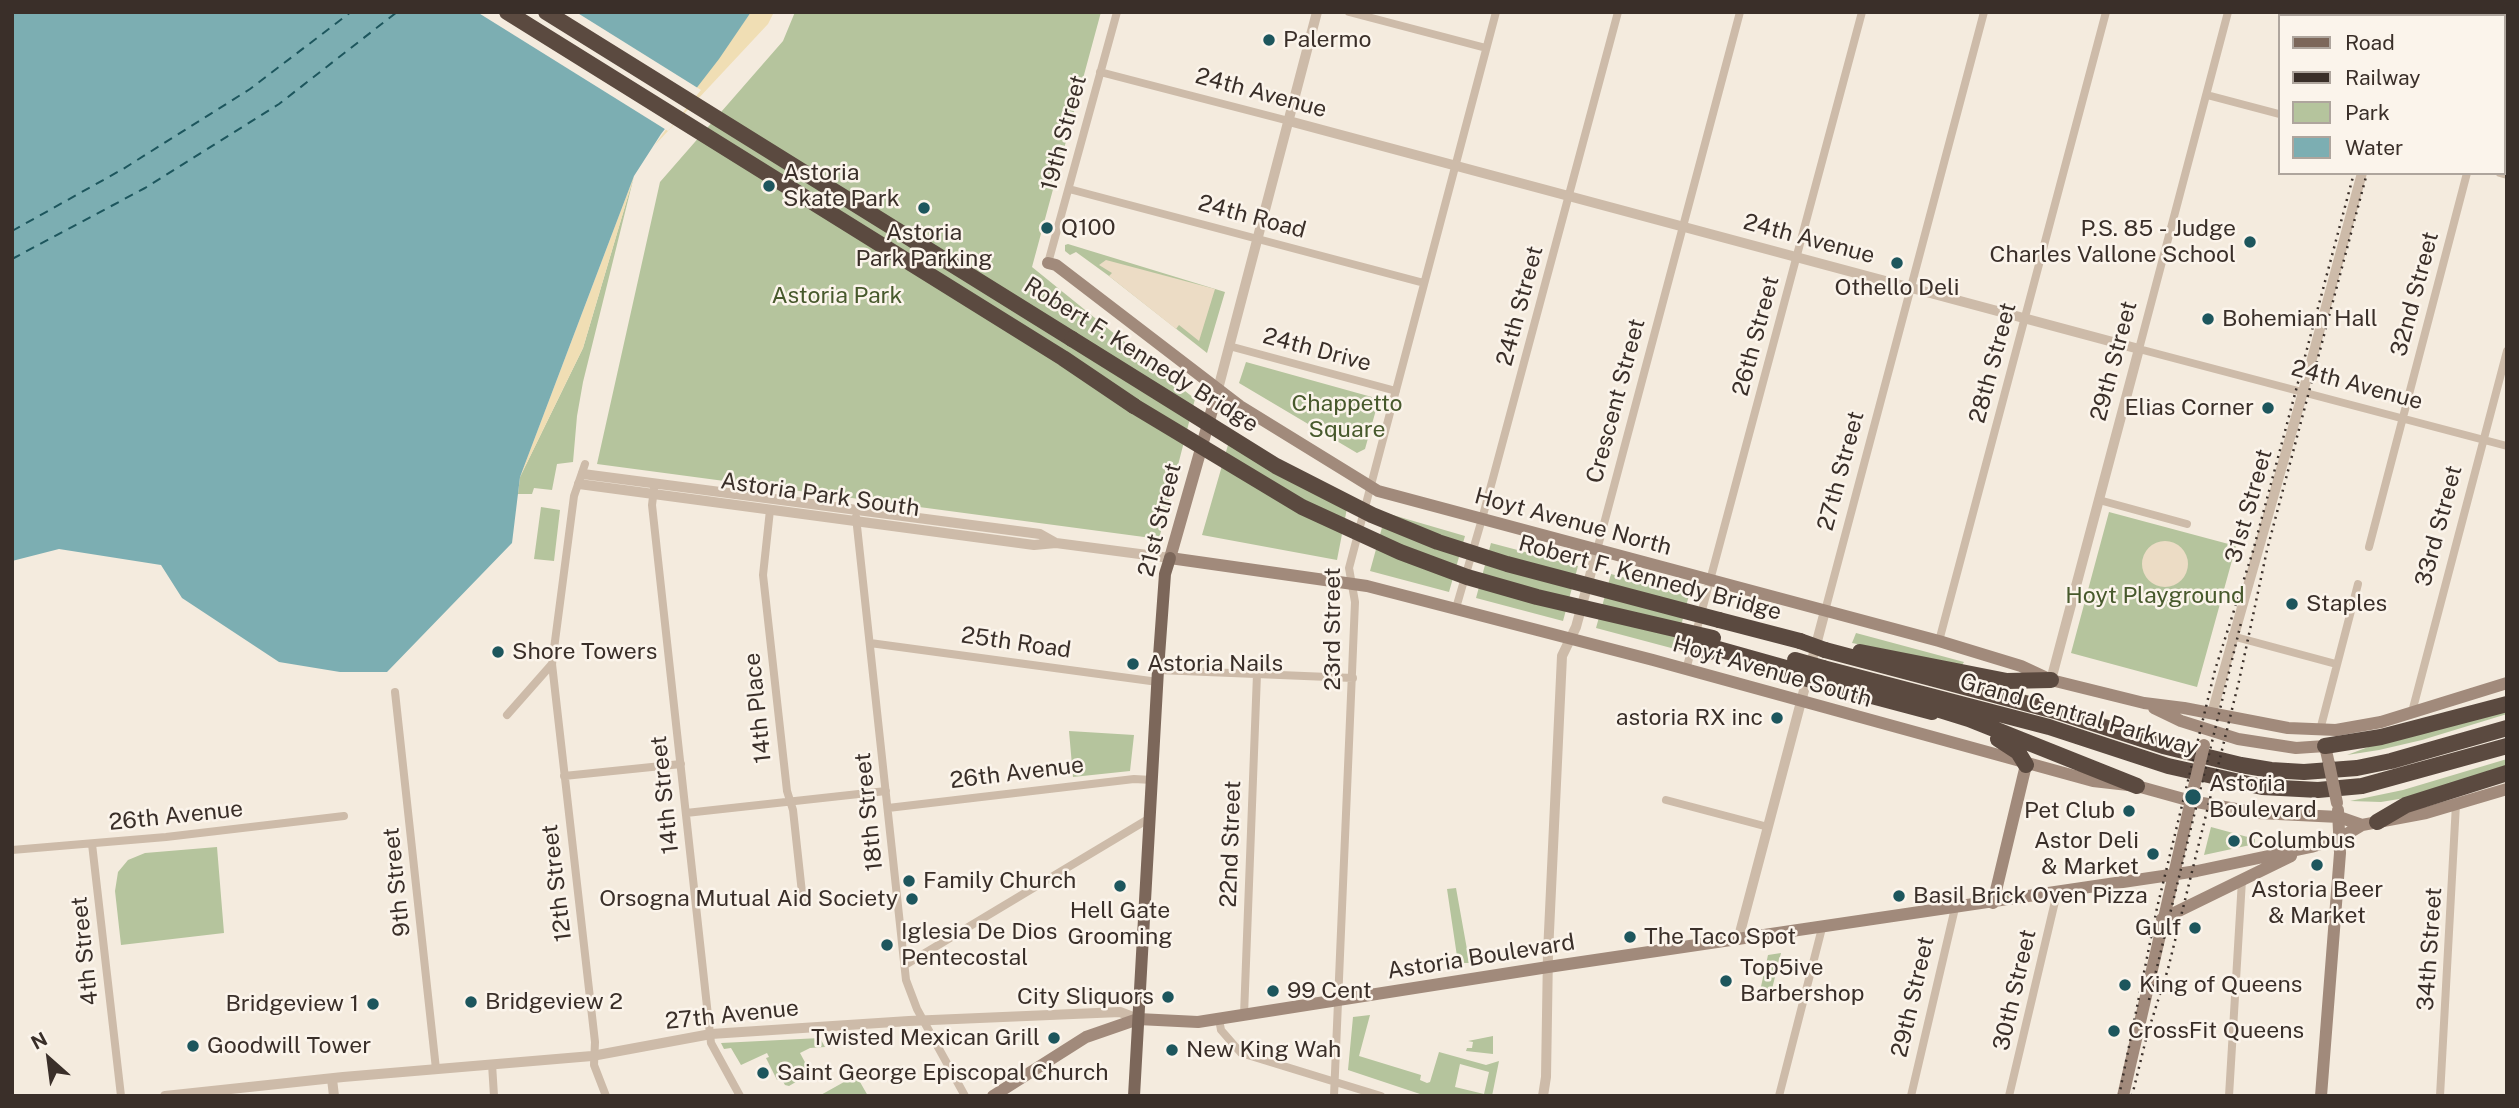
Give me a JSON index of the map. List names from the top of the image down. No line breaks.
{"streets":{"highway":["Robert F. Kennedy Bridge","Grand Central Parkway"],"main road":["31st Street","21st Street","Hoyt Avenue North","Hoyt Avenue South","Astoria Boulevard"],"street":["24th Avenue","19th Street","24th Road","32nd Street","24th Street","26th Street","24th Drive","29th Street","28th Street","Crescent Street","27th Street","Astoria Park South","33rd Street","23rd Street","25th Road","14th Place","26th Avenue","14th Street","18th Street","22nd Street","9th Street","12th Street","34th Street","4th Street","30th Street","27th Avenue"]},"crossings":[["24th Avenue","19th Street"],["24th Avenue","32nd Street"],["24th Avenue","24th Street"],["24th Avenue","26th Street"],["24th Avenue","29th Street"],["24th Avenue","28th Street"],["24th Avenue","Crescent Street"],["24th Avenue","27th Street"],["24th Avenue","31st Street"],["24th Avenue","21st Street"],["24th Avenue","33rd Street"],["24th Avenue","23rd Street"],["19th Street","24th Road"],["19th Street","Hoyt Avenue North"],["24th Road","21st Street"],["24th Road","23rd Street"],["24th Street","Hoyt Avenue North"],["24th Street","Hoyt Avenue South"],["26th Street","Hoyt Avenue North"],["26th Street","Hoyt Avenue South"],["24th Drive","21st Street"],["24th Drive","23rd Street"],["Robert F. Kennedy Bridge","Grand Central Parkway"],["29th Street","Hoyt Avenue North"],["29th Street","Astoria Boulevard"],["28th Street","Hoyt Avenue North"],["Crescent Street","Hoyt Avenue North"],["Crescent Street","Hoyt Avenue South"],["Crescent Street","Astoria Boulevard"],["27th Street","Hoyt Avenue North"],["27th Street","Hoyt Avenue South"],["27th Street","Astoria Boulevard"],["Astoria Park South","21st Street"],["Astoria Park South","Hoyt Avenue South"],["Astoria Park South","14th Place"],["Astoria Park South","14th Street"],["Astoria Park South","18th Street"],["Astoria Park South","12th Street"],["31st Street","Hoyt Avenue North"],["31st Street","Hoyt Avenue South"],["31st Street","Astoria Boulevard"],["21st Street","Hoyt Avenue North"],["21st Street","25th Road"],["21st Street","Hoyt Avenue South"],["21st Street","26th Avenue"],["21st Street","Astoria Boulevard"],["21st Street","27th Avenue"],["Hoyt Avenue North","33rd Street"],["Hoyt Avenue North","23rd Street"],["23rd Street","25th Road"],["23rd Street","Hoyt Avenue South"],["23rd Street","Astoria Boulevard"],["25th Road","18th Street"],["25th Road","22nd Street"],["26th Avenue","18th Street"],["26th Avenue","4th Street"],["14th Street","27th Avenue"],["18th Street","27th Avenue"],["22nd Street","Astoria Boulevard"],["9th Street","27th Avenue"],["12th Street","27th Avenue"],["Astoria Boulevard","30th Street"],["Astoria Boulevard","27th Avenue"]],"parks":["Astoria Park","Chappetto Square","Hoyt Playground"],"places":["Palermo","Astoria Skate Park","Astoria Park Parking","Q100","P.S. 85 - Judge Charles Vallone School","Othello Deli","Bohemian Hall","Elias Corner","Staples","Shore Towers","Astoria Nails","astoria RX inc","Astoria Boulevard","Pet Club","Columbus","Astor Deli & Market","Astoria Beer & Market","Family Church","Hell Gate Grooming","Basil Brick Oven Pizza","Orsogna Mutual Aid Society","Gulf","The Taco Spot","Iglesia De Dios Pentecostal","Top5ive Barbershop","King of Queens","99 Cent","City Sliquors","Bridgeview 2","Bridgeview 1","CrossFit Queens","Twisted Mexican Grill","Goodwill Tower","New King Wah","Saint George Episcopal Church"],"legend":["Road","Railway","Park","Water"],"north":"top left"}
